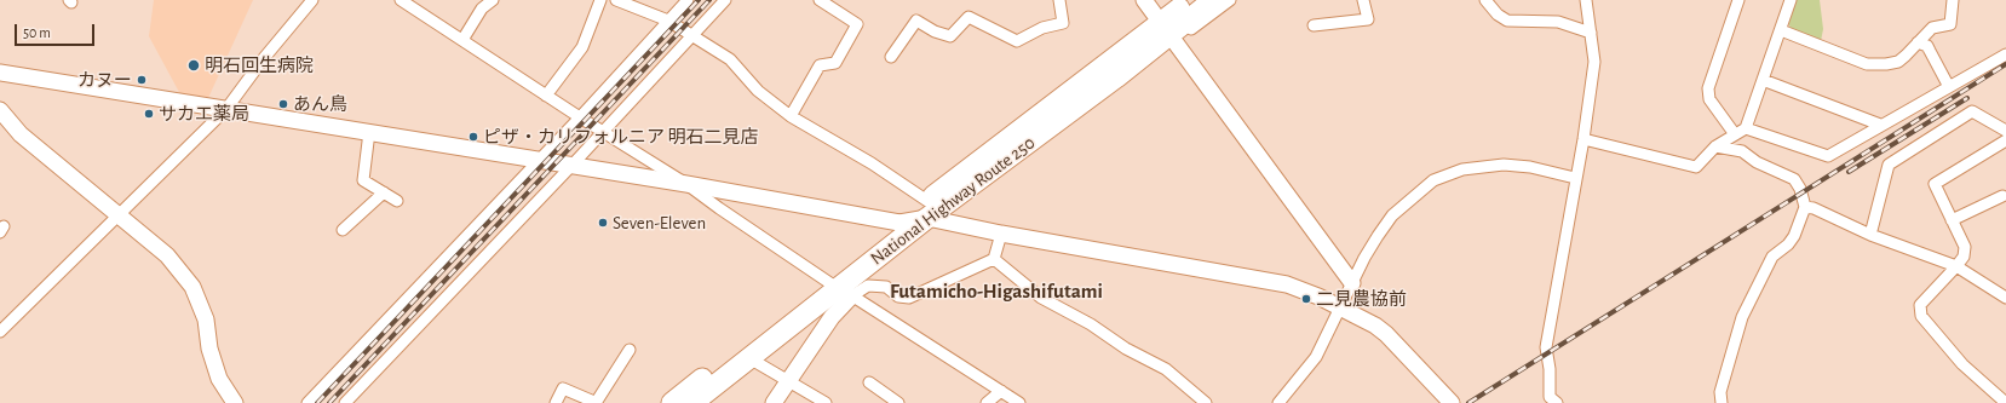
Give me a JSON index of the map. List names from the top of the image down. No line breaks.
{"streets":{"highway":["National Highway Route 250"]},"districts":["Futamicho-Higashifutami"],"places":["明石回生病院","カヌー","あん鳥","サカエ薬局","ピザ・カリフォルニア 明石二見店","Seven-Eleven","二見農協前"],"scale_bar":"50 m"}
